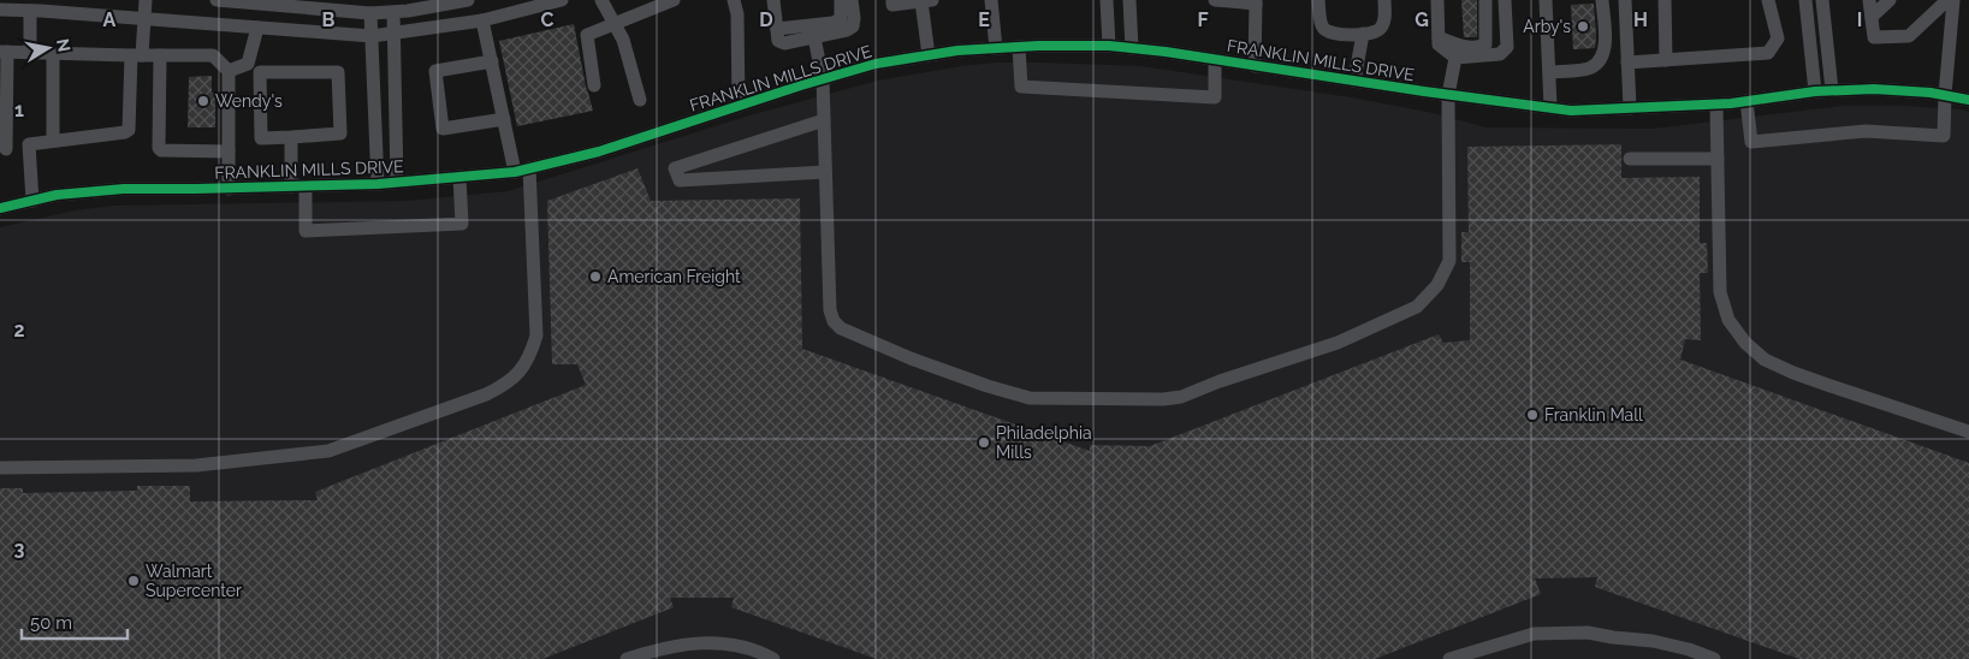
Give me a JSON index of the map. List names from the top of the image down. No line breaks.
{"streets":{"street":["FRANKLIN MILLS DRIVE"]},"places":["Arby's","Wendy's","American Freight","Franklin Mall","Philadelphia Mills","Walmart Supercenter"],"scale_bar":"50 m","north":"right","grid":{"columns":["A","B","C","D","E","F","G","H","I"],"rows":["1","2","3"]}}
